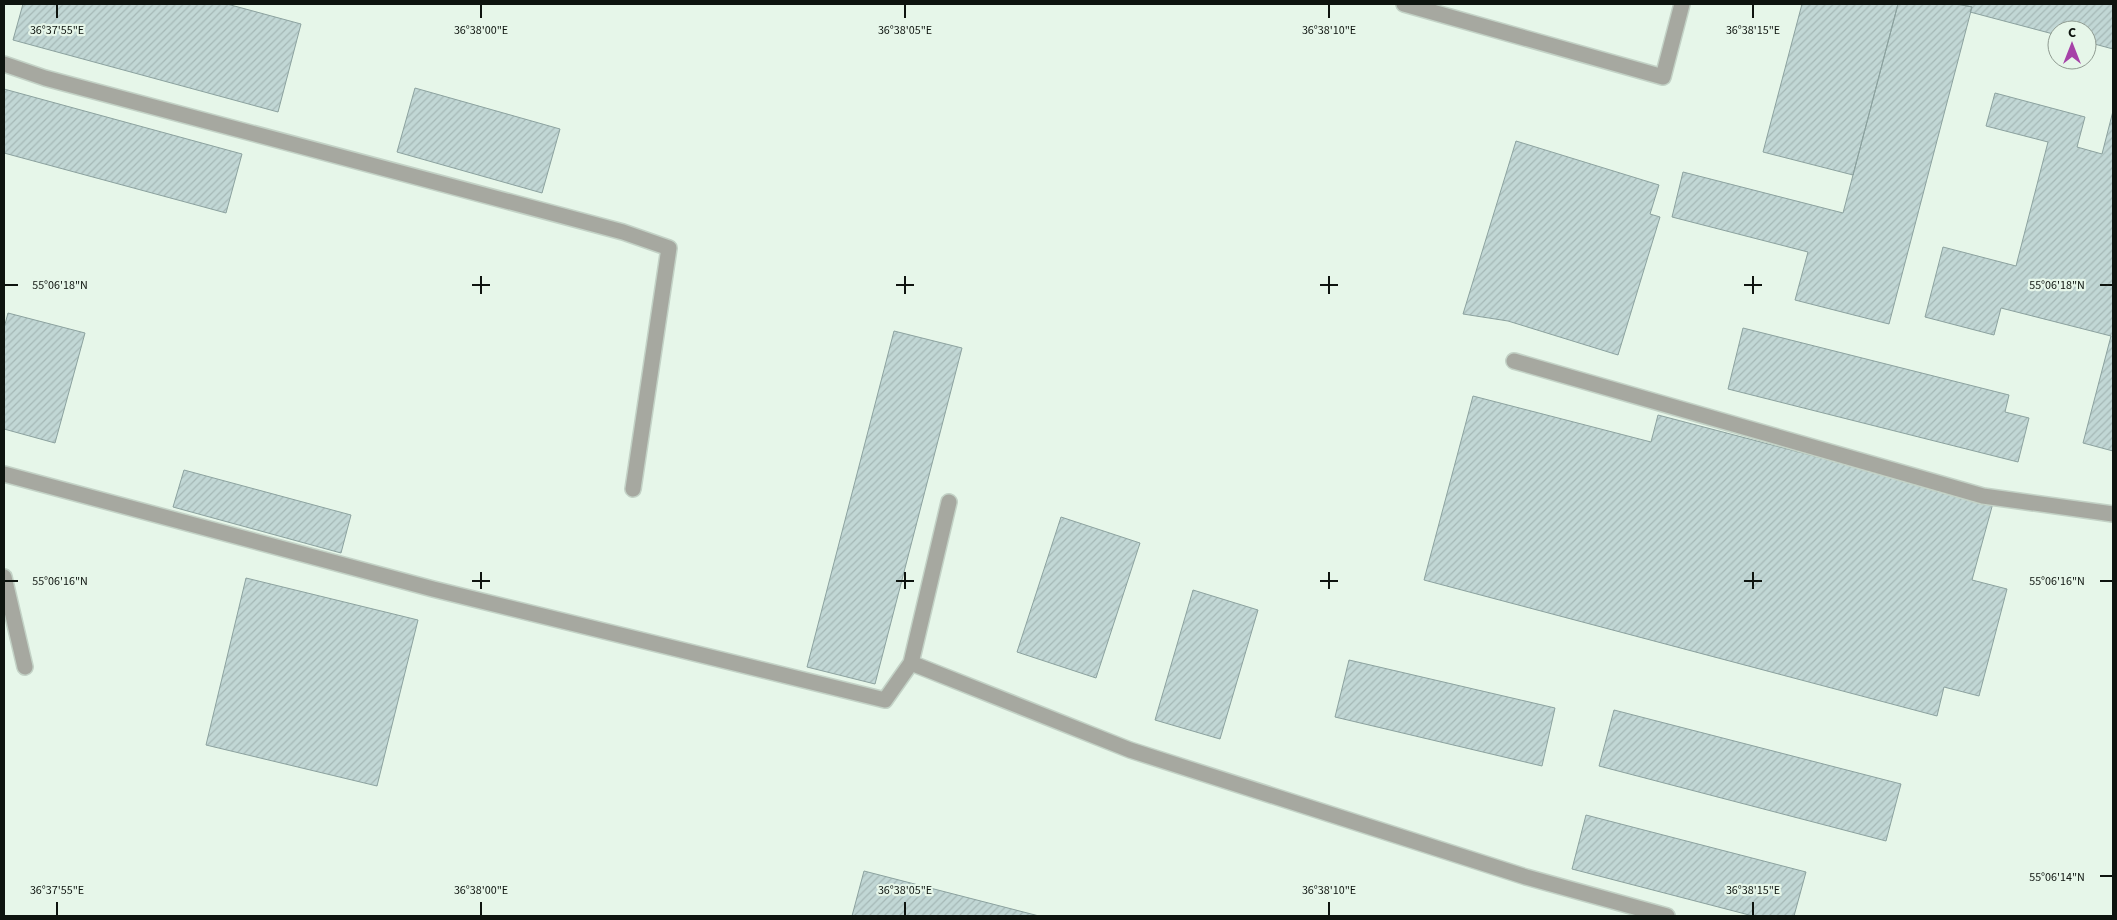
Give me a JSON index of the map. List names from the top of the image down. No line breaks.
{"north":"top","coordinates":["36°37'55\"E","36°38'00\"E","36°38'05\"E","36°38'10\"E","36°38'15\"E","55°06'18\"N","55°06'16\"N","55°06'14\"N"]}
